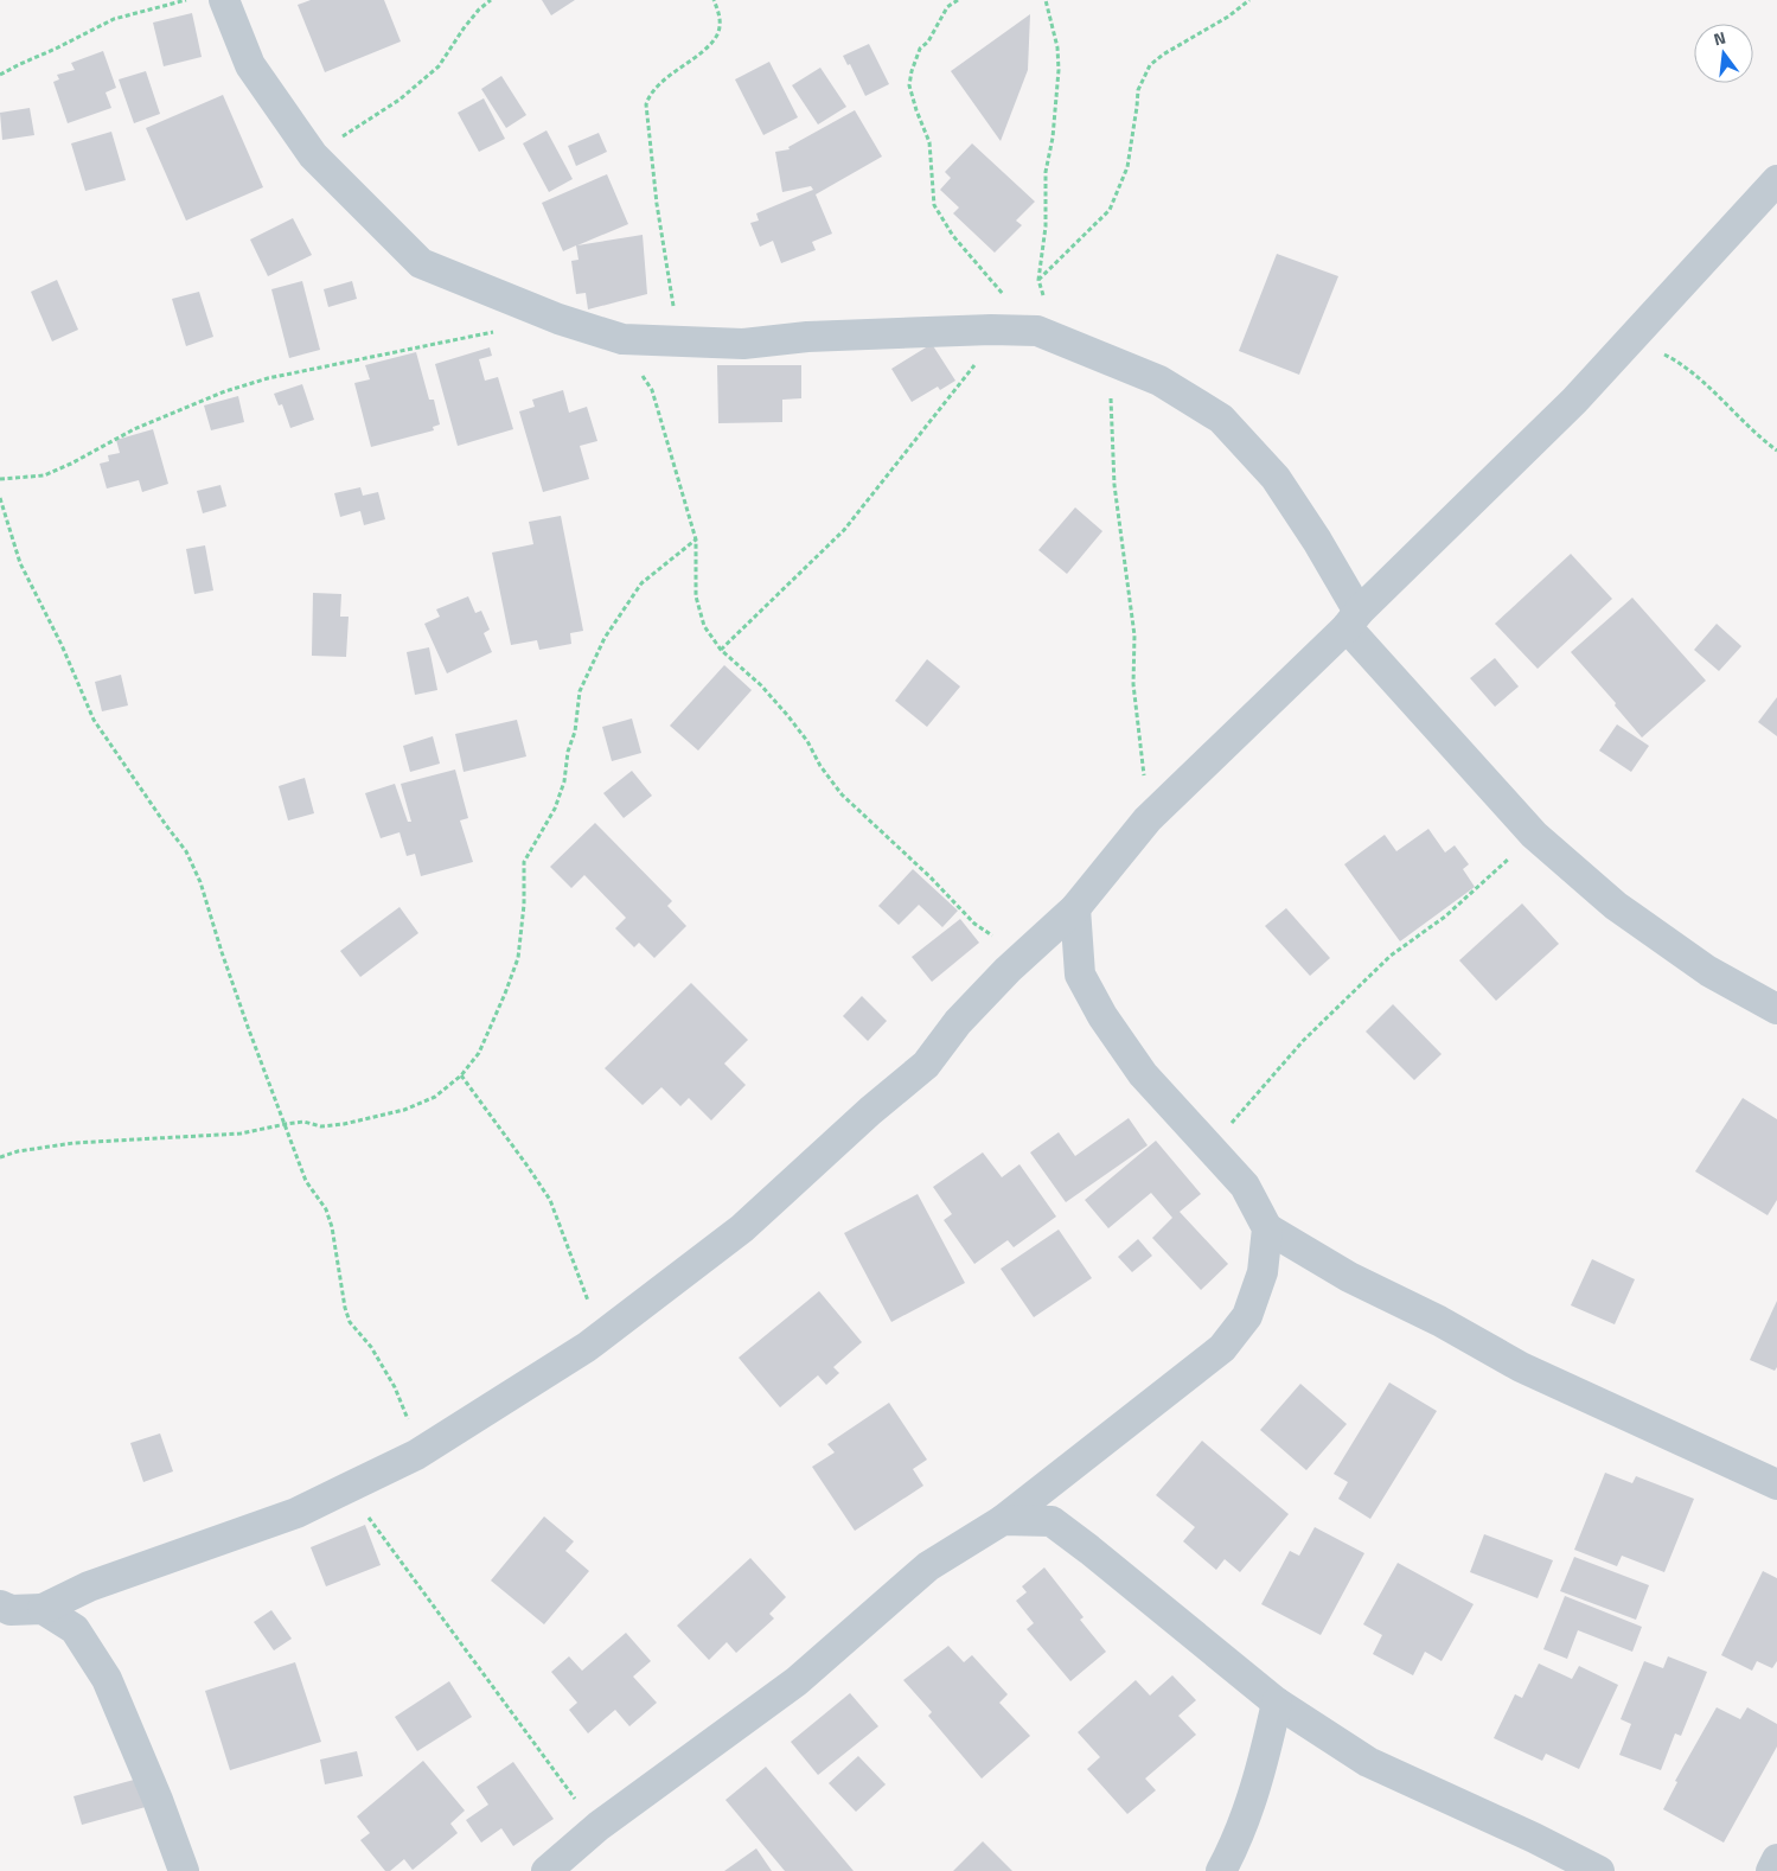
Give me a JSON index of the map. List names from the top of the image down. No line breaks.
{"north":"top"}
